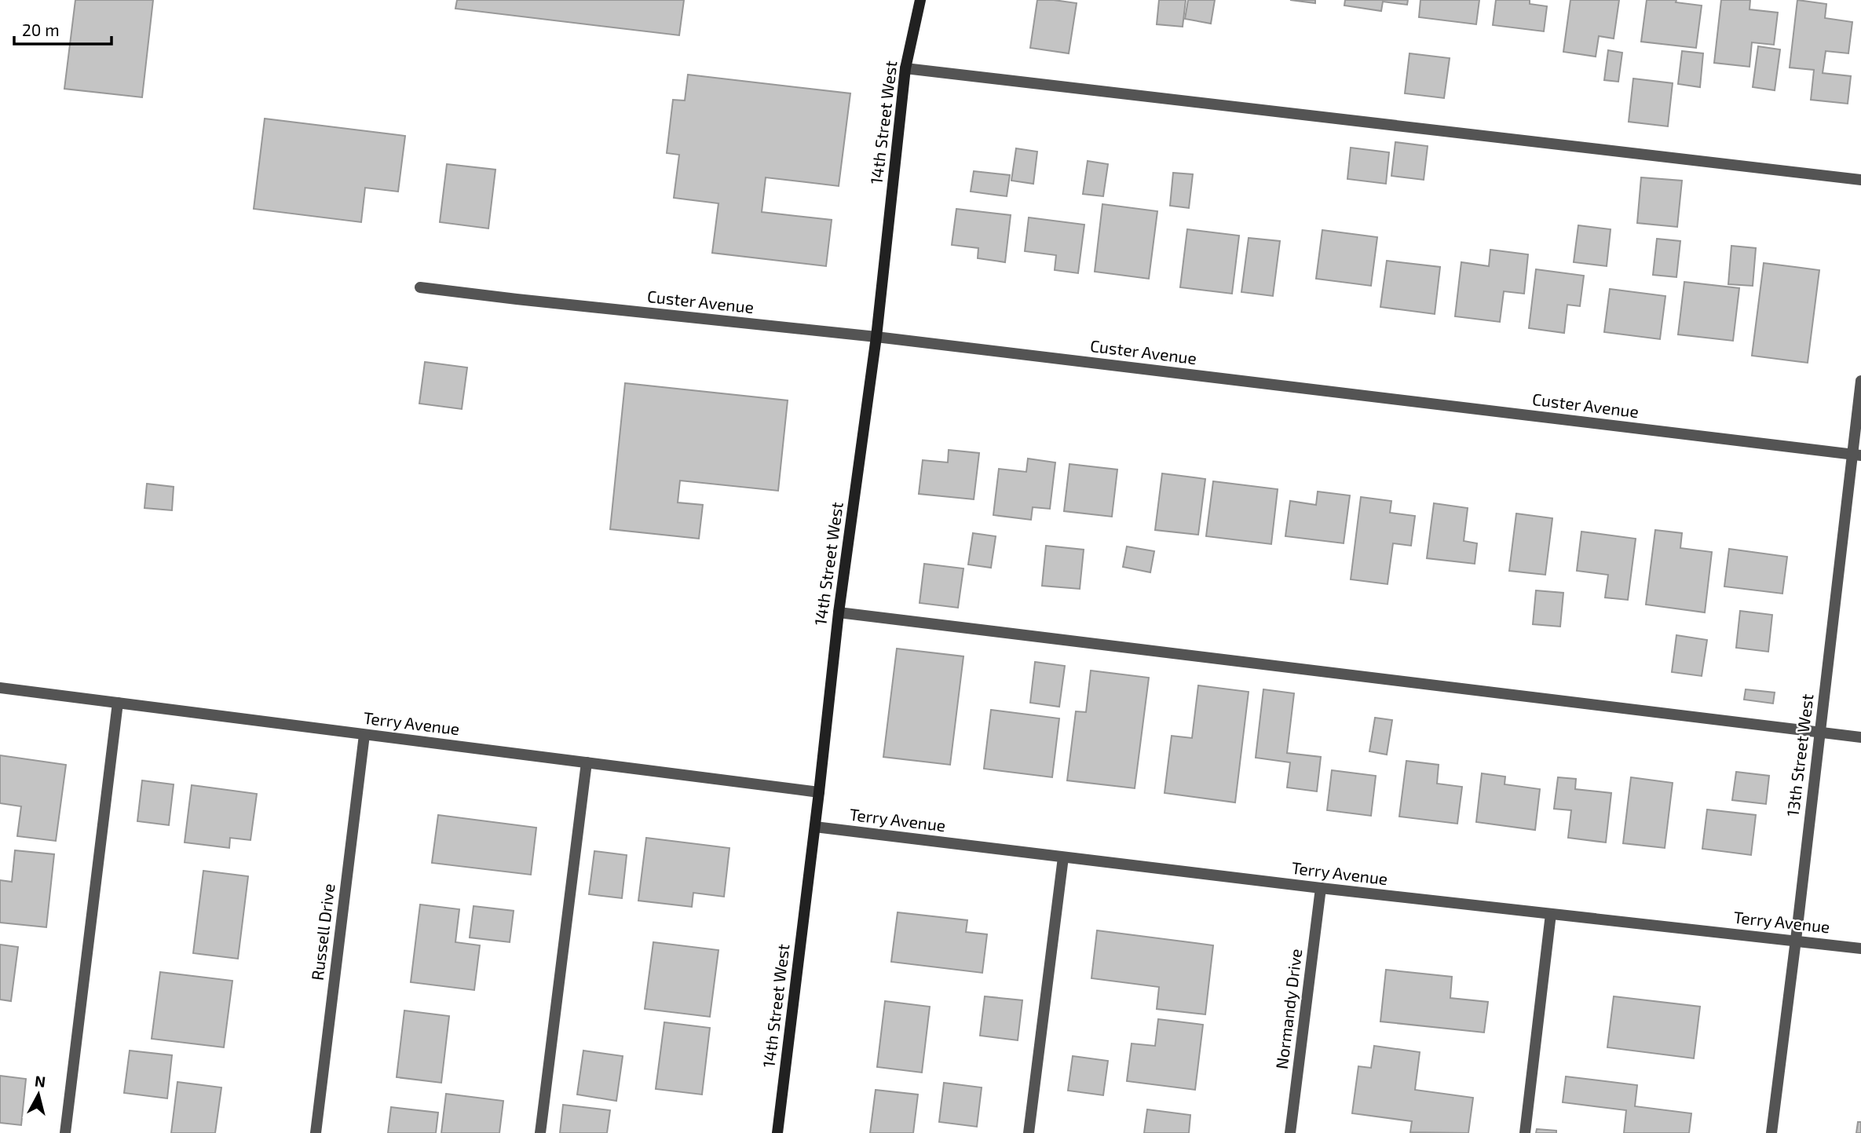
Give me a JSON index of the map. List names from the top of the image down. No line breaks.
{"streets":{"street":["14th Street West","Custer Avenue","Terry Avenue","13th Street West","Russell Drive","Normandy Drive"]},"crossings":[["14th Street West","Custer Avenue"],["14th Street West","Terry Avenue"],["Custer Avenue","13th Street West"],["Terry Avenue","13th Street West"],["Terry Avenue","Russell Drive"],["Terry Avenue","Normandy Drive"]],"scale_bar":"20 m","north":"top"}
